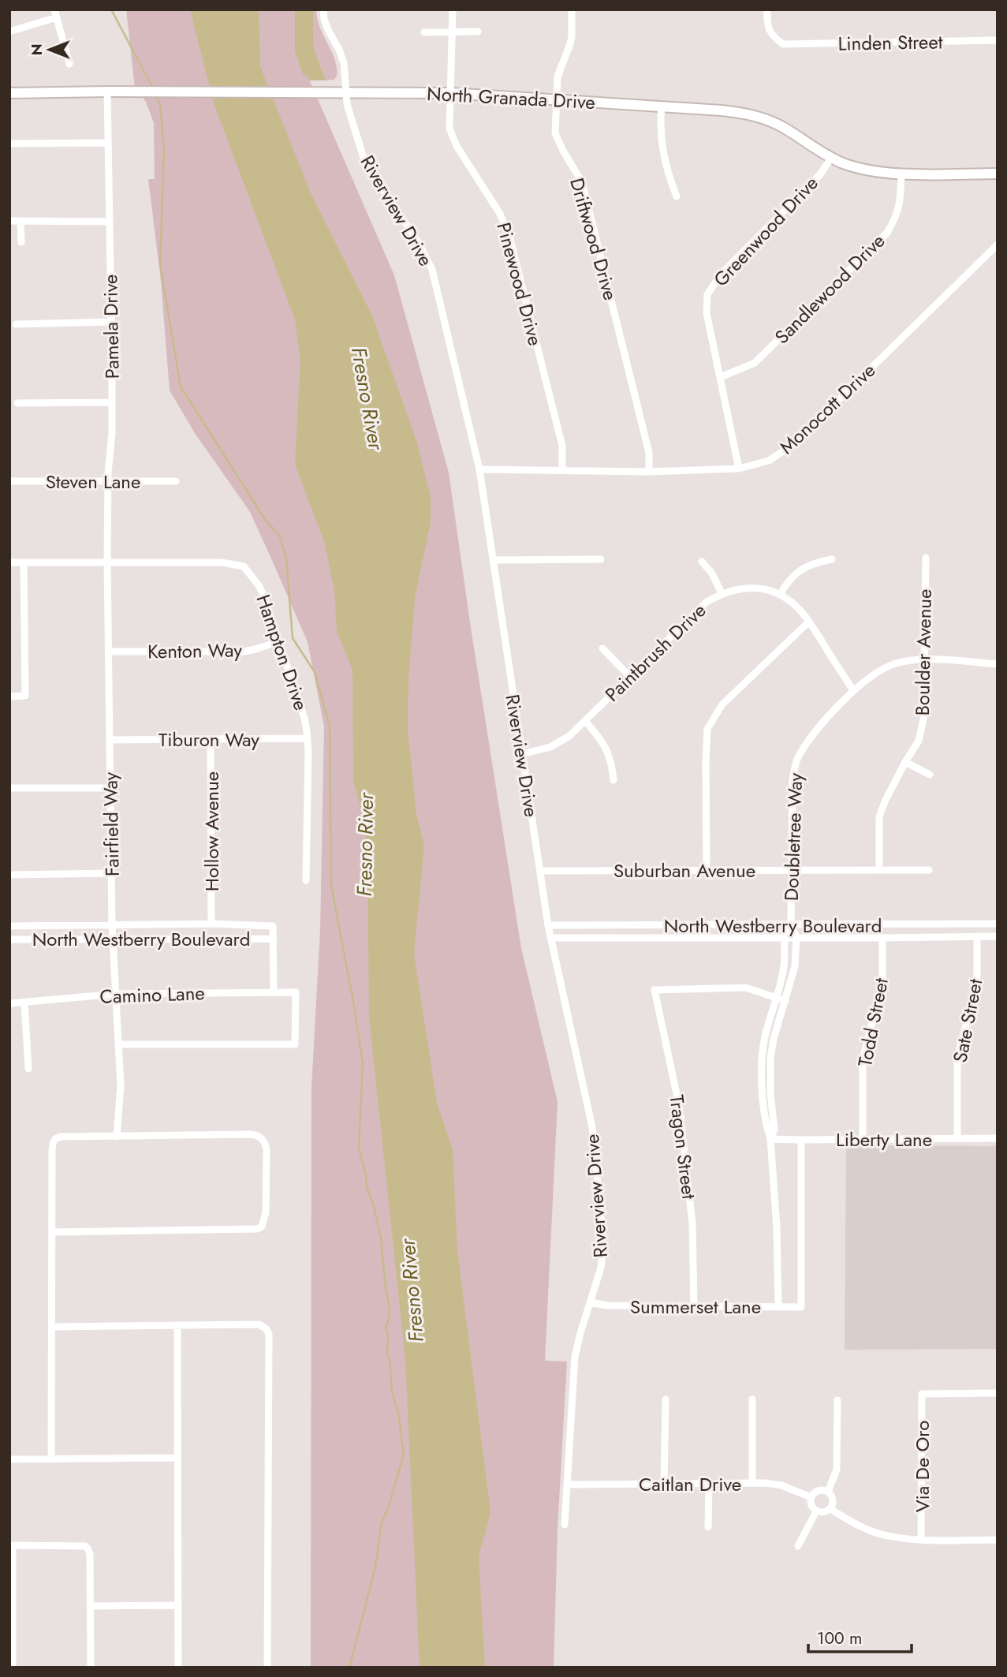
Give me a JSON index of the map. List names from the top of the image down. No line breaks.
{"streets":{"street":["Linden Street","North Granada Drive","Riverview Drive","Greenwood Drive","Driftwood Drive","Pinewood Drive","Sandlewood Drive","Pamela Drive","Monocott Drive","Steven Lane","Kenton Way","Hampton Drive","Paintbrush Drive","Boulder Avenue","Tiburon Way","Fairfield Way","Hollow Avenue","Doubletree Way","Suburban Avenue","North Westberry Boulevard","Camino Lane","Sate Street","Todd Street","Liberty Lane","Tragon Street","Summerset Lane","Via De Oro","Caitlan Drive"]},"crossings":[["North Granada Drive","Riverview Drive"],["North Granada Drive","Greenwood Drive"],["North Granada Drive","Driftwood Drive"],["North Granada Drive","Pinewood Drive"],["North Granada Drive","Sandlewood Drive"],["North Granada Drive","Pamela Drive"],["Riverview Drive","Monocott Drive"],["Riverview Drive","Paintbrush Drive"],["Riverview Drive","Suburban Avenue"],["Riverview Drive","North Westberry Boulevard"],["Riverview Drive","Summerset Lane"],["Riverview Drive","Caitlan Drive"],["Greenwood Drive","Sandlewood Drive"],["Greenwood Drive","Monocott Drive"],["Driftwood Drive","Monocott Drive"],["Pinewood Drive","Monocott Drive"],["Pamela Drive","Steven Lane"],["Pamela Drive","Hampton Drive"],["Pamela Drive","Fairfield Way"],["Kenton Way","Hampton Drive"],["Kenton Way","Fairfield Way"],["Hampton Drive","Tiburon Way"],["Hampton Drive","Fairfield Way"],["Paintbrush Drive","Doubletree Way"],["Boulder Avenue","Doubletree Way"],["Boulder Avenue","Suburban Avenue"],["Tiburon Way","Fairfield Way"],["Tiburon Way","Hollow Avenue"],["Fairfield Way","North Westberry Boulevard"],["Fairfield Way","Camino Lane"],["Hollow Avenue","North Westberry Boulevard"],["Doubletree Way","Suburban Avenue"],["Doubletree Way","North Westberry Boulevard"],["Doubletree Way","Liberty Lane"],["Doubletree Way","Tragon Street"],["Doubletree Way","Summerset Lane"],["North Westberry Boulevard","Sate Street"],["North Westberry Boulevard","Todd Street"],["Sate Street","Liberty Lane"],["Todd Street","Liberty Lane"],["Liberty Lane","Summerset Lane"],["Tragon Street","Summerset Lane"]],"water":["Fresno River"],"scale_bar":"100 m","north":"left"}
